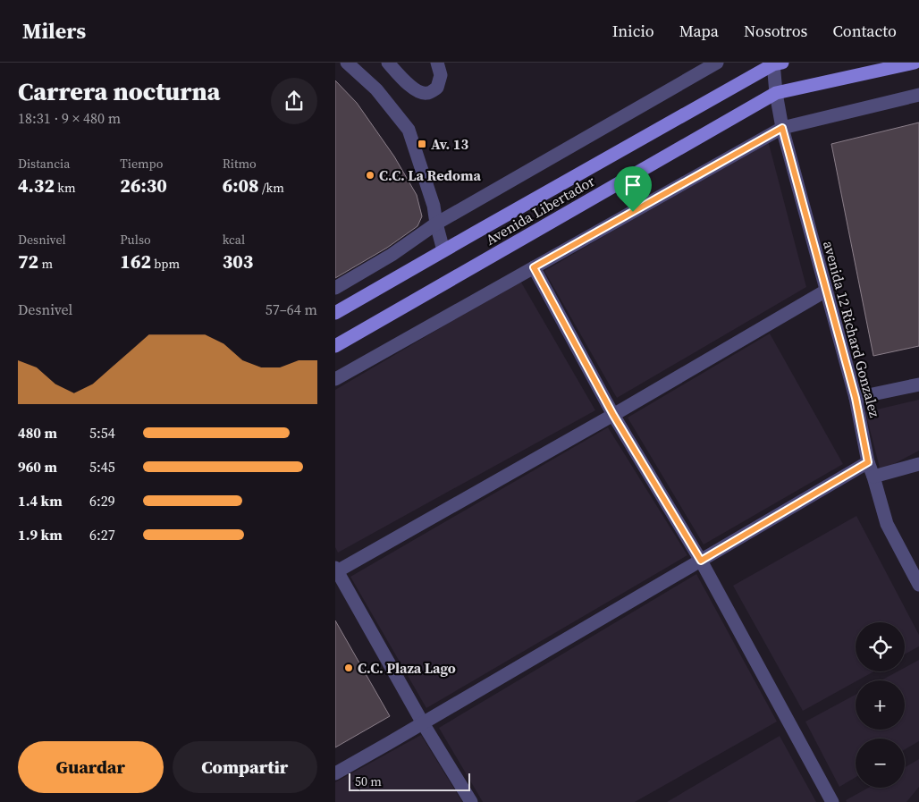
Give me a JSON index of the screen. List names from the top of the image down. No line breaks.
{"streets":{"main road":["Avenida Libertador"],"street":["avenida 12 Richard Gonzalez"]},"crossings":[["Avenida Libertador","avenida 12 Richard Gonzalez"]],"places":{"transit":["Av. 13"],"other":["C.C. La Redoma","C.C. Plaza Lago"]},"scale_bar":"50 m","page":{"header":"Milers","nav":["Inicio","Mapa","Nosotros","Contacto"],"heading":["Carrera nocturna","18:31 · 9 × 480 m"],"stats":[["Distancia","4.32 km"],["Tiempo","26:30"],["Ritmo","6:08 /km"],["Desnivel","72 m"],["Pulso","162 bpm"],["kcal","303"]],"chart":["Desnivel","57–64 m"],"list":[{"name":"480 m","note":"5:54"},{"name":"960 m","note":"5:45"},{"name":"1.4 km","note":"6:29"},{"name":"1.9 km","note":"6:27"}],"map_buttons":["+","−"],"buttons":["Guardar","Compartir"],"scale":"50 m"}}
